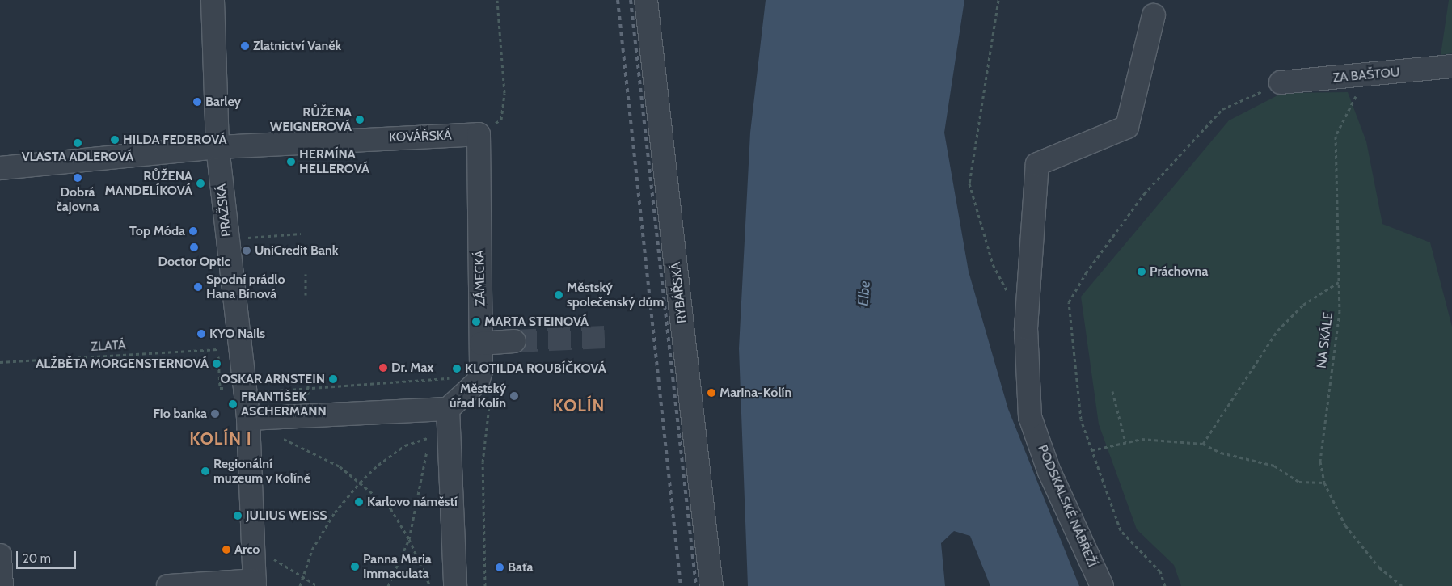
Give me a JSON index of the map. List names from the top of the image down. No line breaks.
{"streets":{"street":["ZA BAŠTOU","KOVÁŘSKÁ","PRAŽSKÁ","ZÁMECKÁ","RYBÁŘSKÁ","PODSKALSKÉ NÁBŘEŽÍ"],"path":["NA SKÁLE","ZLATÁ"]},"crossings":[["ZA BAŠTOU","NA SKÁLE"],["KOVÁŘSKÁ","PRAŽSKÁ"],["KOVÁŘSKÁ","ZÁMECKÁ"]],"districts":["KOLÍN","KOLÍN I"],"water":["Elbe"],"places":["Zlatnictví Vaněk","Barley","RŮŽENA WEIGNEROVÁ","HILDA FEDEROVÁ","VLASTA ADLEROVÁ","HERMÍNA HELLEROVÁ","Dobrá čajovna","RŮŽENA MANDELÍKOVÁ","Top Móda","Doctor Optic","UniCredit Bank","Práchovna","Spodní prádlo Hana Bínová","Městský společenský dům","MARTA STEINOVÁ","KYO Nails","ALŽBĚTA MORGENSTERNOVÁ","Dr. Max","KLOTILDA ROUBÍČKOVÁ","OSKAR ARNSTEIN","Marina-Kolín","Městský úřad Kolín","FRANTIŠEK ASCHERMANN","Fio banka","Regionální muzeum v Kolíně","Karlovo náměstí","JULIUS WEISS","Arco","Panna Maria Immaculata","Baťa"],"scale_bar":"20 m"}
